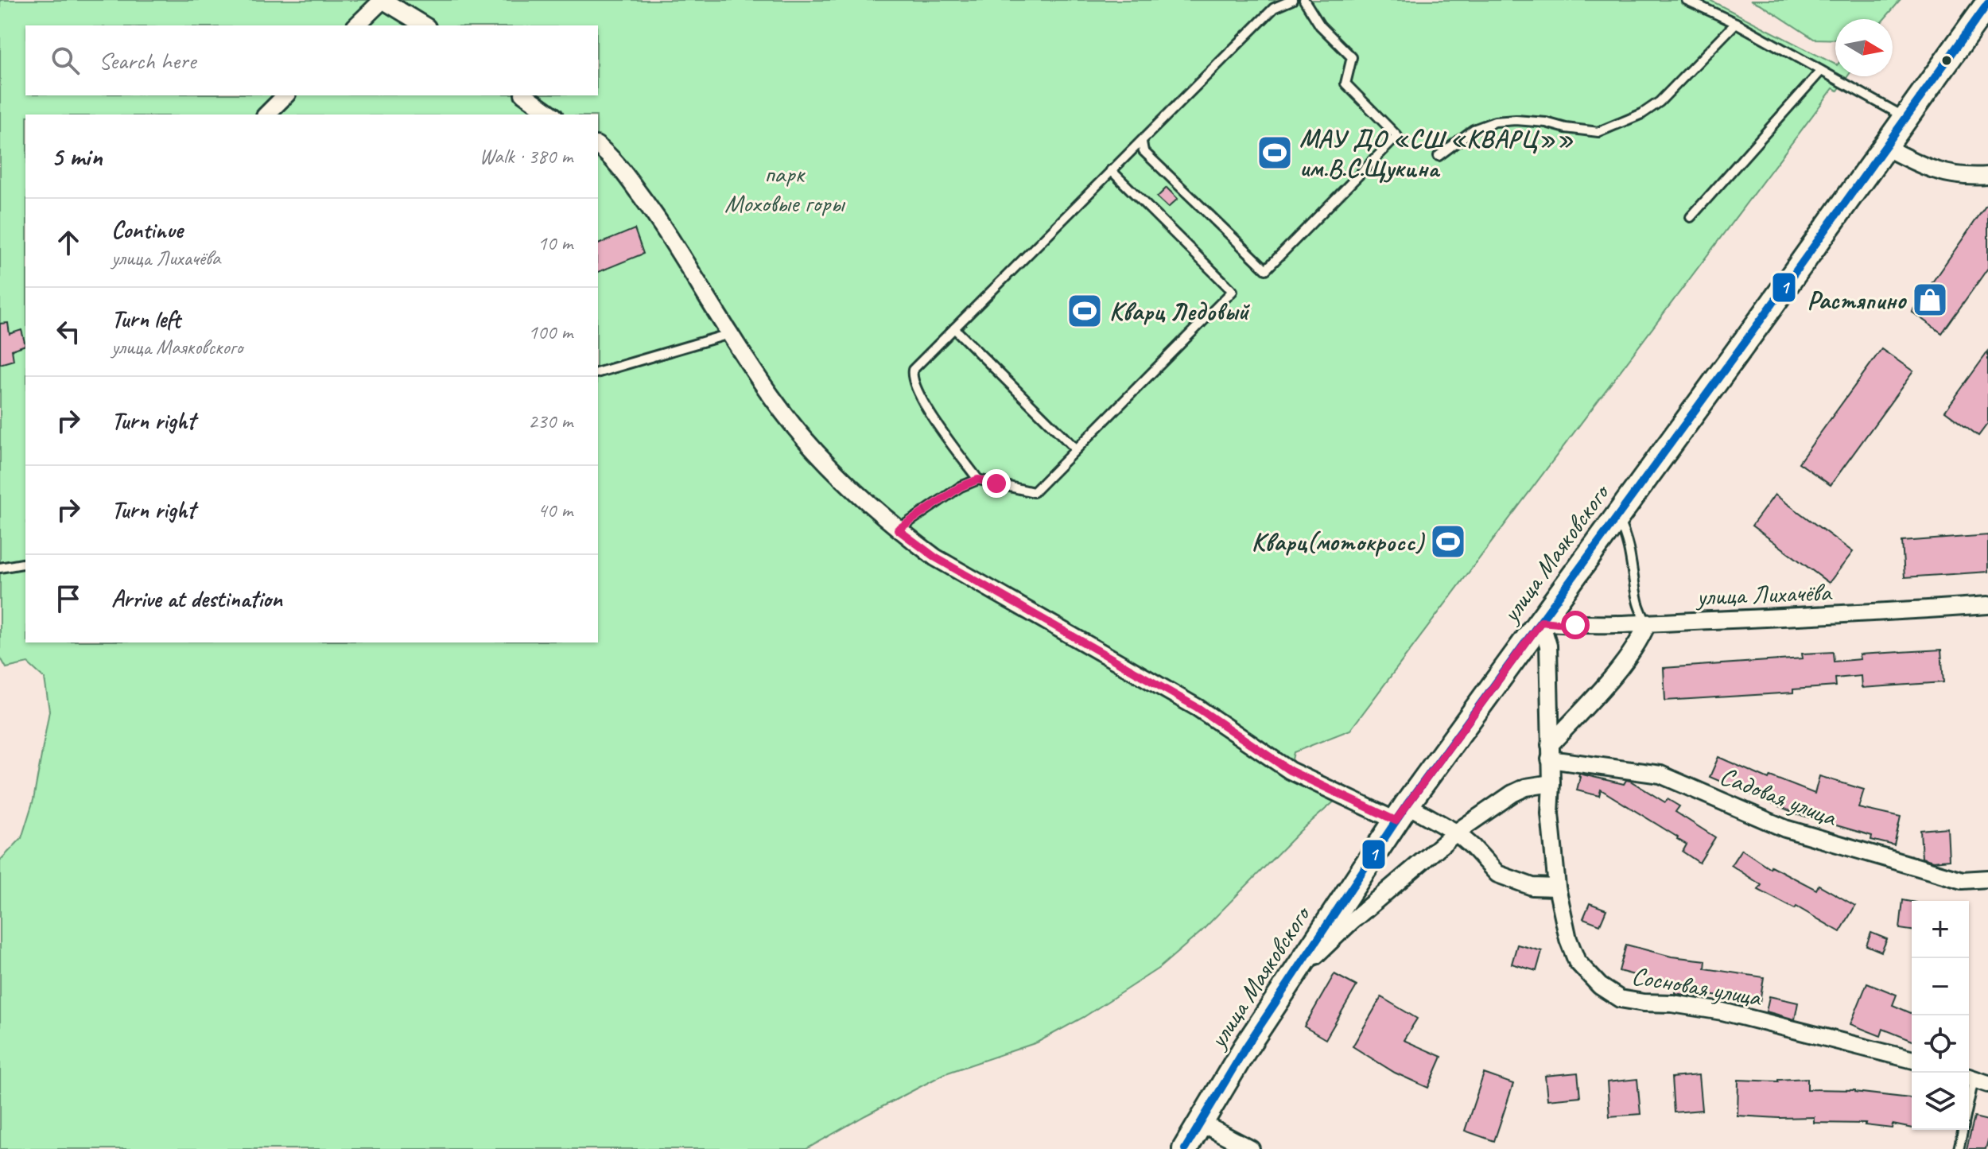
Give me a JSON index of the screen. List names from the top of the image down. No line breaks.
{"streets":{"main road":["улица Маяковского"],"street":["улица Лихачёва","Садовая улица","Сосновая улица"]},"crossings":[["улица Маяковского","улица Лихачёва"],["улица Маяковского","Сосновая улица"],["улица Лихачёва","Сосновая улица"],["Садовая улица","Сосновая улица"]],"parks":["парк Моховые горы"],"places":{"sports":["МАУ ДО «СШ «КВАРЦ»» им.В.С.Щукина","Кварц Ледовый","Кварц(мотокросс)"],"shop":["Растяпино"]},"lines":["transit line 1"],"north":"right","page":{"search":"Search here","heading":["5 min","Walk · 380 m"],"list":[["Continue","улица Лихачёва","10 m"],["Turn left","улица Маяковского","100 m"],["Turn right","230 m"],["Turn right","40 m"],"Arrive at destination"],"map_buttons":["+","−"]}}
